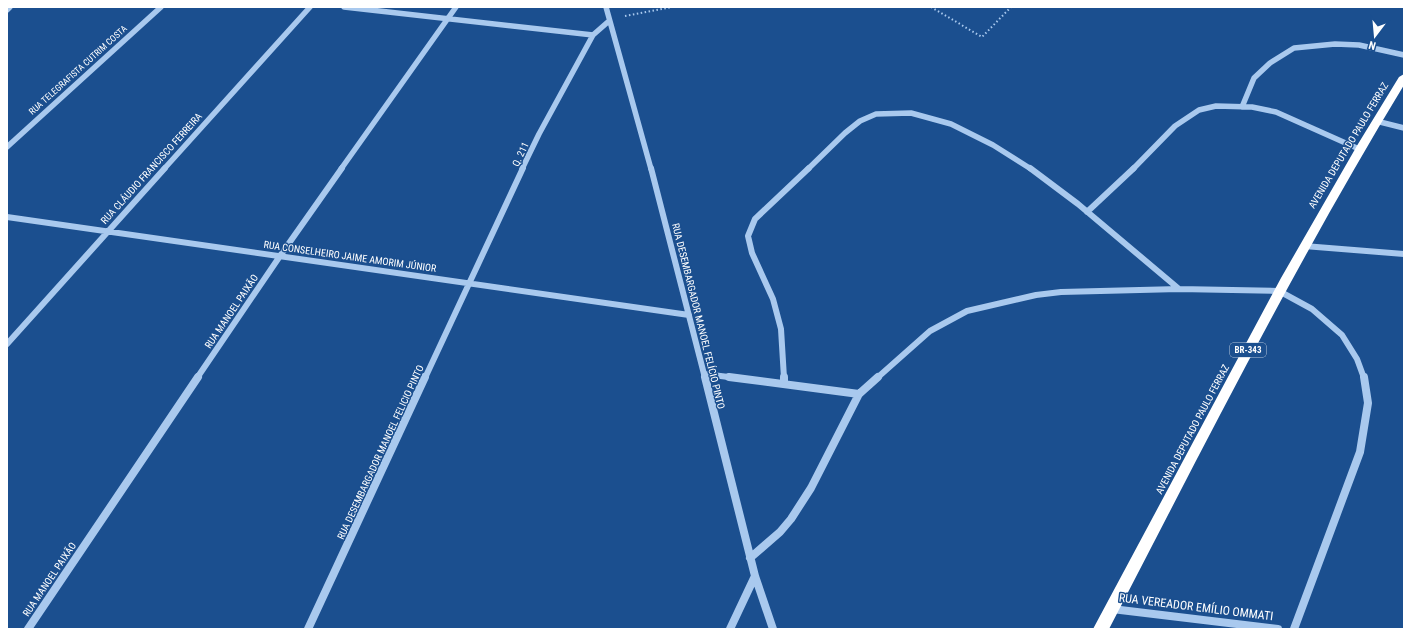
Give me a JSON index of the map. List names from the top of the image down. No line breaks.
{"streets":{"highway":["AVENIDA DEPUTADO PAULO FERRAZ","BR-343"],"street":["RUA TELEGRAFISTA CUTRIM COSTA","Q. 211","RUA CLÁUDIO FRANCISCO FERREIRA","RUA CONSELHEIRO JAIME AMORIM JÚNIOR","RUA MANOEL PAIXÃO","RUA DESEMBARGADOR MANOEL FELÍCIO PINTO","RUA DESEMBARGADOR MANOEL FELICIO PINTO","RUA VEREADOR EMÍLIO OMMATI"]},"crossings":[["AVENIDA DEPUTADO PAULO FERRAZ","RUA VEREADOR EMÍLIO OMMATI"],["Q. 211","RUA CONSELHEIRO JAIME AMORIM JÚNIOR"],["Q. 211","RUA DESEMBARGADOR MANOEL FELICIO PINTO"],["RUA CLÁUDIO FRANCISCO FERREIRA","RUA CONSELHEIRO JAIME AMORIM JÚNIOR"],["RUA CONSELHEIRO JAIME AMORIM JÚNIOR","RUA MANOEL PAIXÃO"],["RUA CONSELHEIRO JAIME AMORIM JÚNIOR","RUA DESEMBARGADOR MANOEL FELÍCIO PINTO"],["RUA CONSELHEIRO JAIME AMORIM JÚNIOR","RUA DESEMBARGADOR MANOEL FELICIO PINTO"]],"north":"bottom"}
